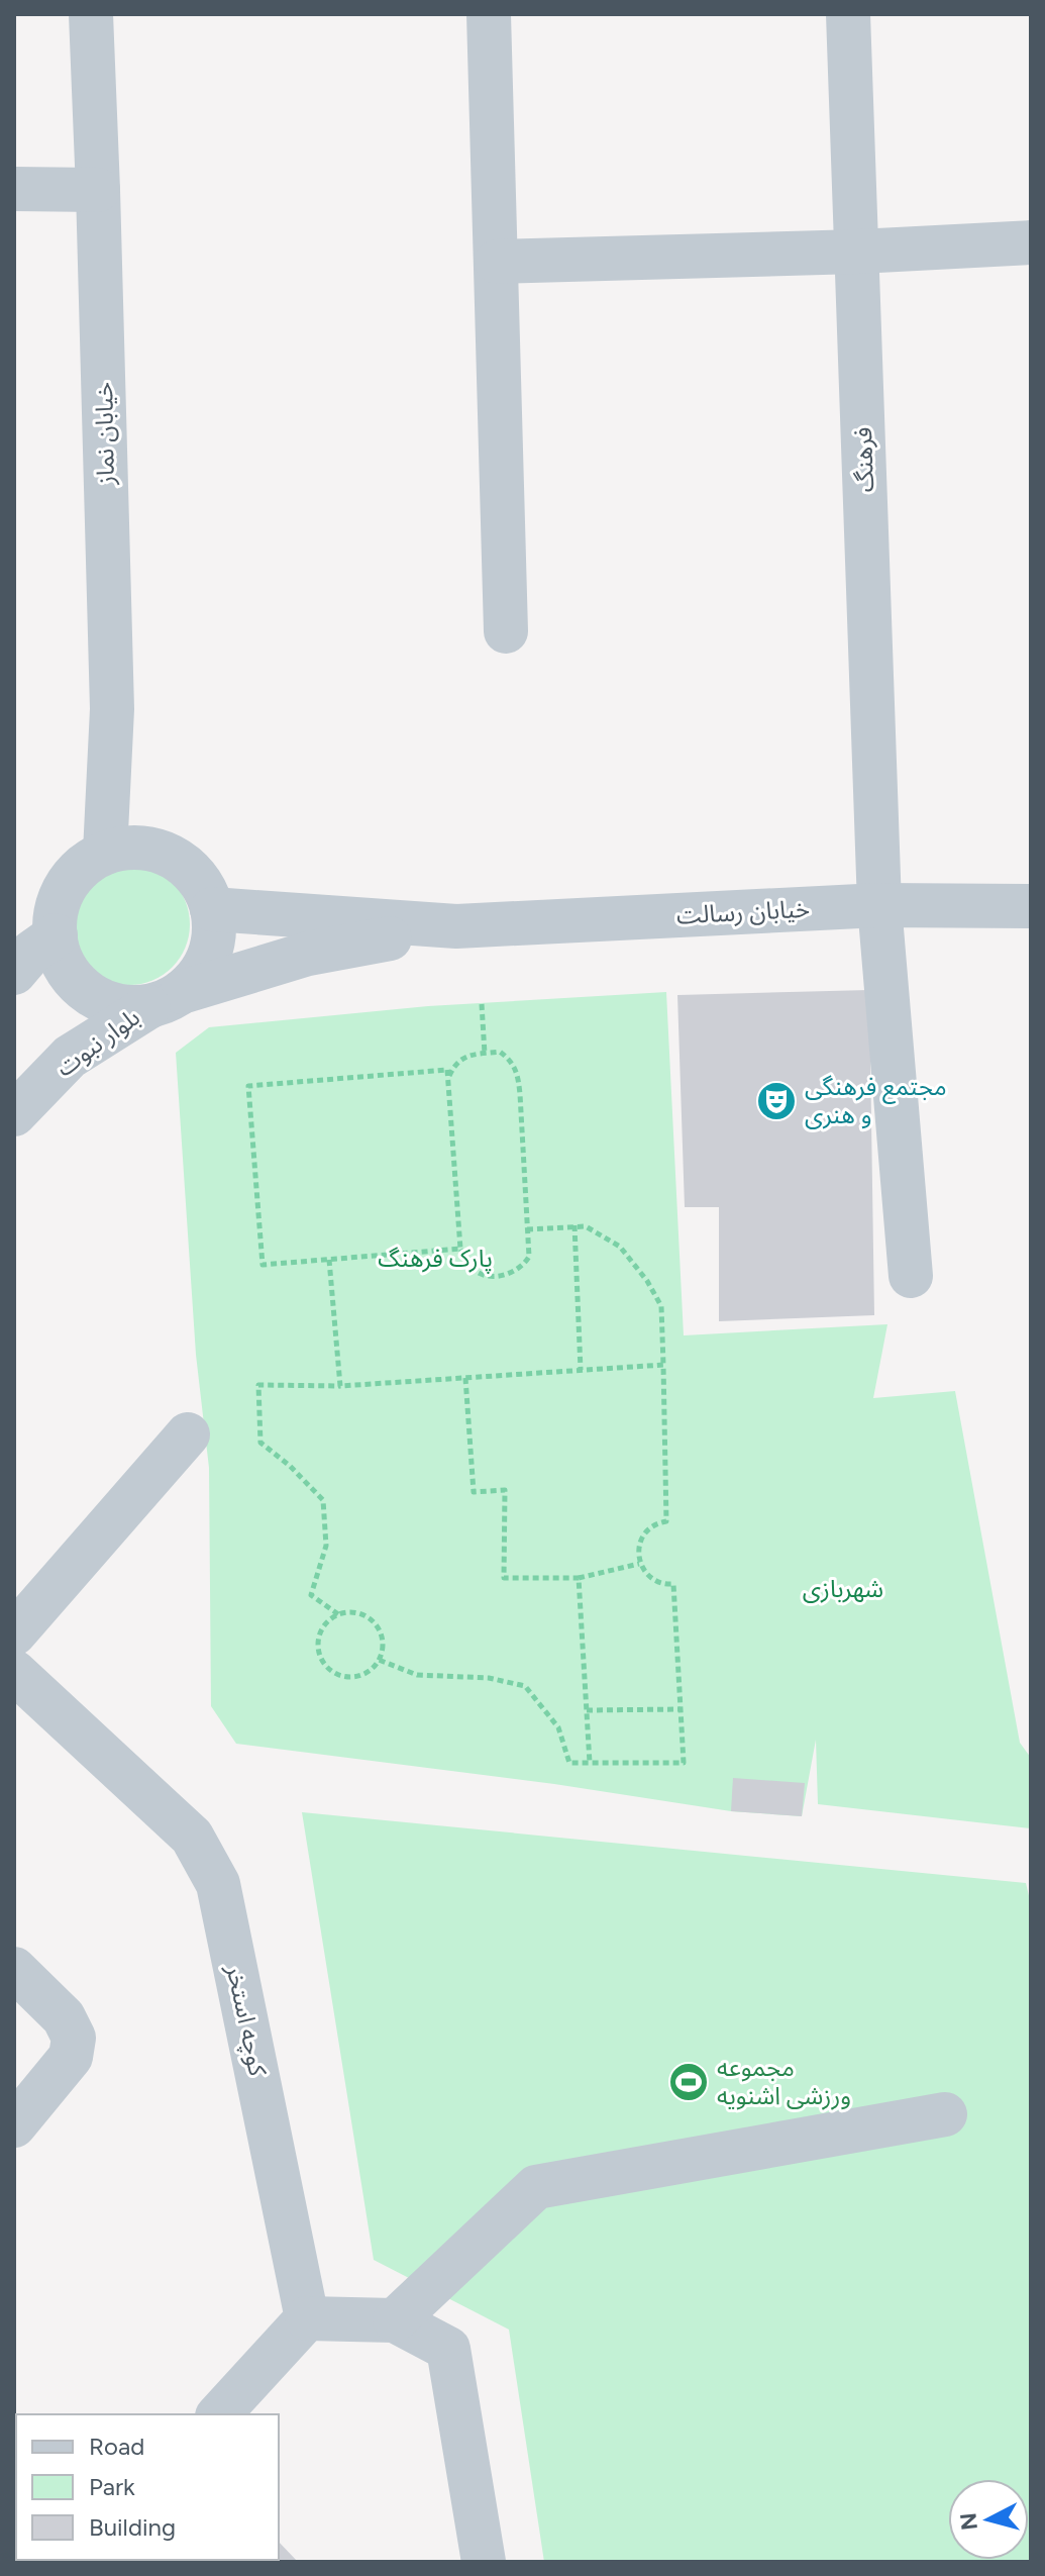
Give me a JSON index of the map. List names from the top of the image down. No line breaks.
{"streets":{"street":["خیابان نماز","فرهنگ","خیابان رسالت","بلوار نبوت","کوچه استخر"]},"crossings":[["خیابان نماز","بلوار نبوت"],["فرهنگ","خیابان رسالت"]],"parks":["پارک فرهنگ","شهربازی"],"places":{"theatre":["مجتمع فرهنگی و هنری"],"sports":["مجموعه ورزشی اشنویه"]},"legend":["Road","Park","Building"],"north":"left"}
